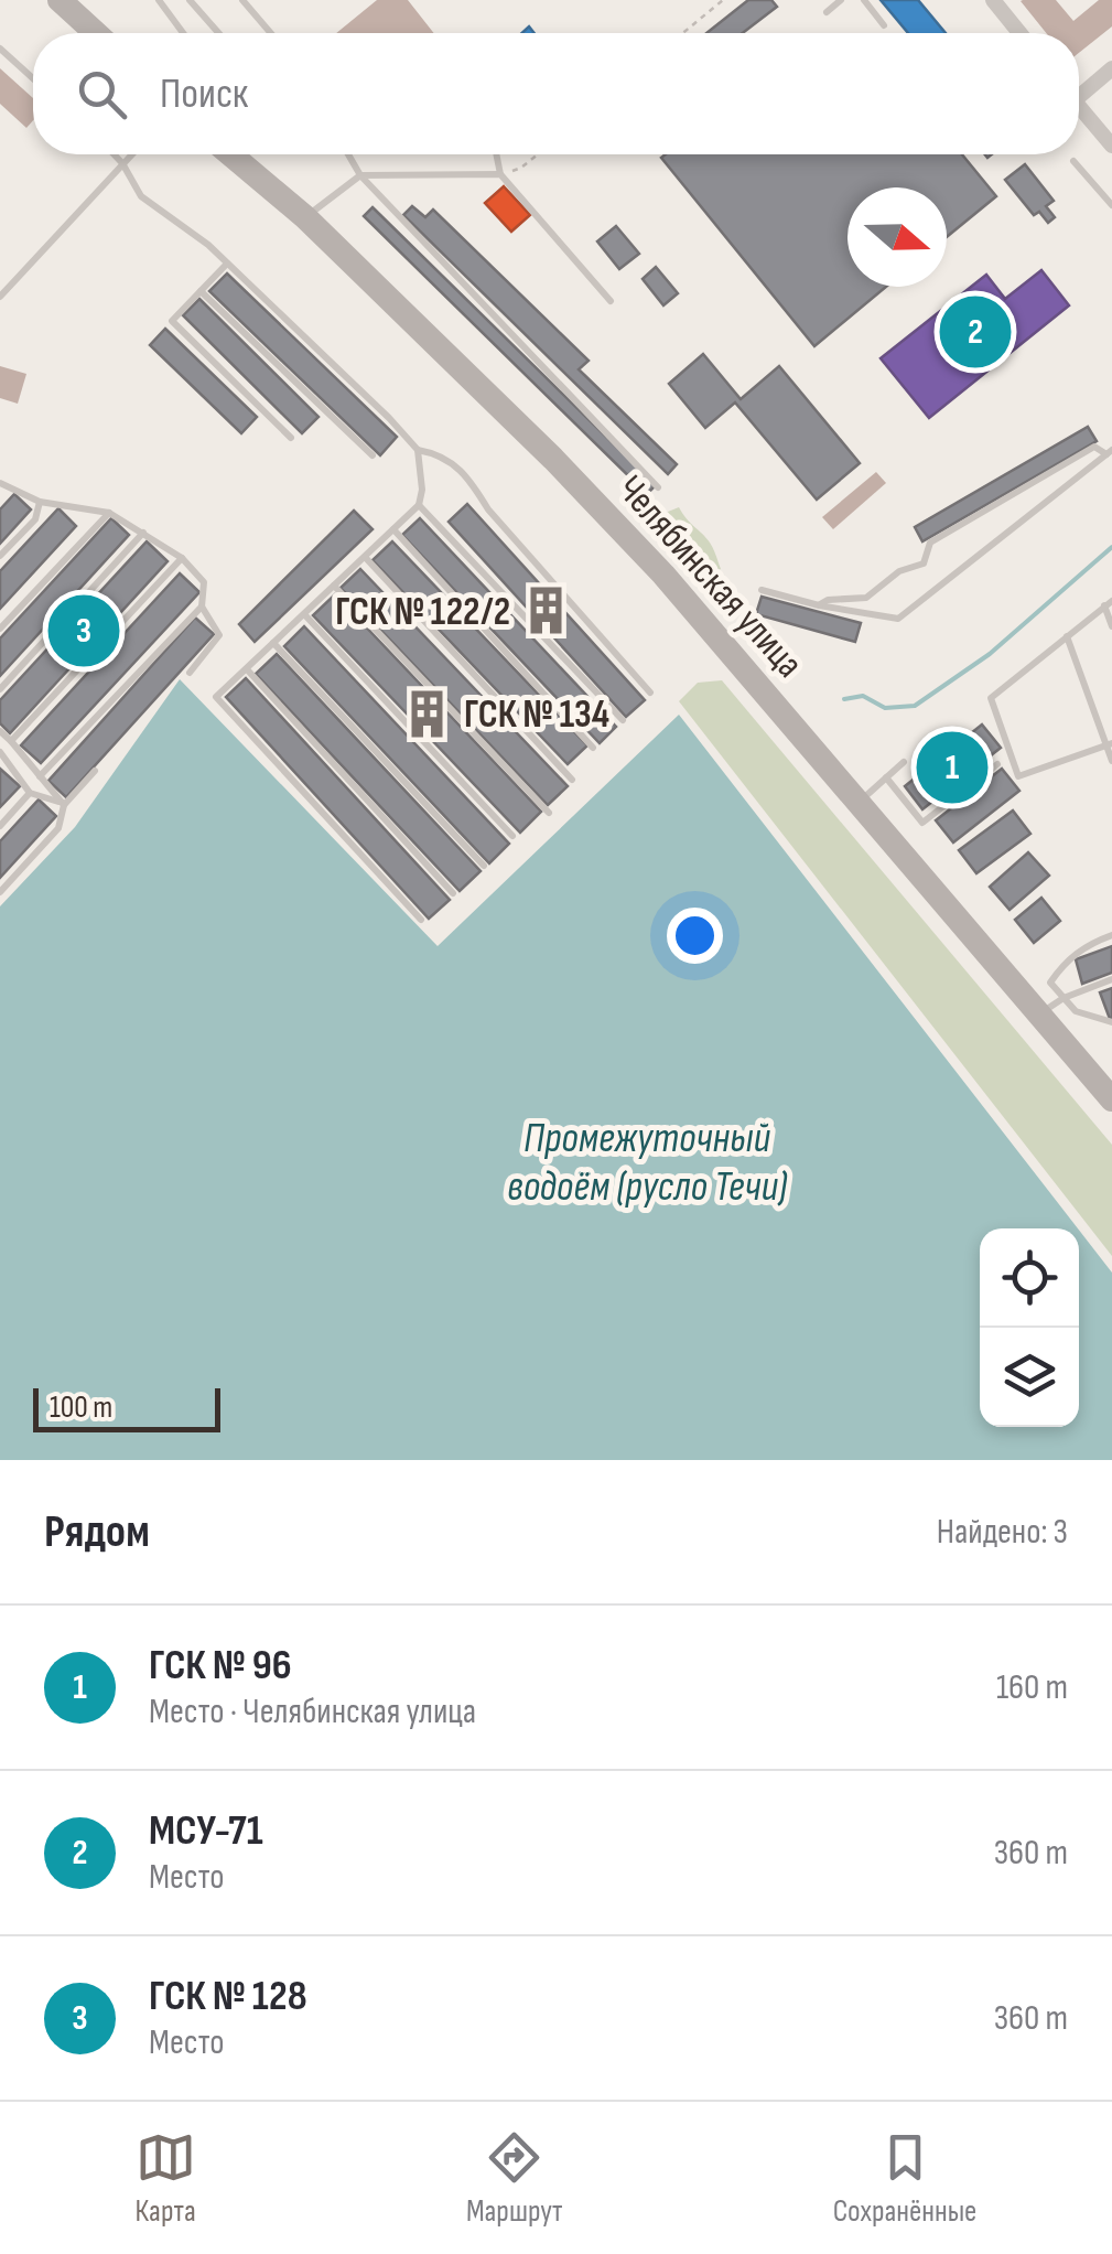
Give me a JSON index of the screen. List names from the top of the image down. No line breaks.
{"streets":{"main road":["Челябинская улица"]},"water":["Промежуточный водоём (русло Течи)"],"places":{"building":["ГСК № 122/2","ГСК № 134"]},"scale_bar":"100 m","north":"right","page":{"search":"Поиск","pins":["2","3","1"],"scale":"100 m","heading":["Рядом","Найдено: 3"],"list":[{"mark":"1","name":"ГСК № 96","note":"Место · Челябинская улица","value":"160 m"},{"mark":"2","name":"МСУ-71","note":"Место","value":"360 m"},{"mark":"3","name":"ГСК № 128","note":"Место","value":"360 m"}],"nav":["Карта","Маршрут","Сохранённые"]}}
